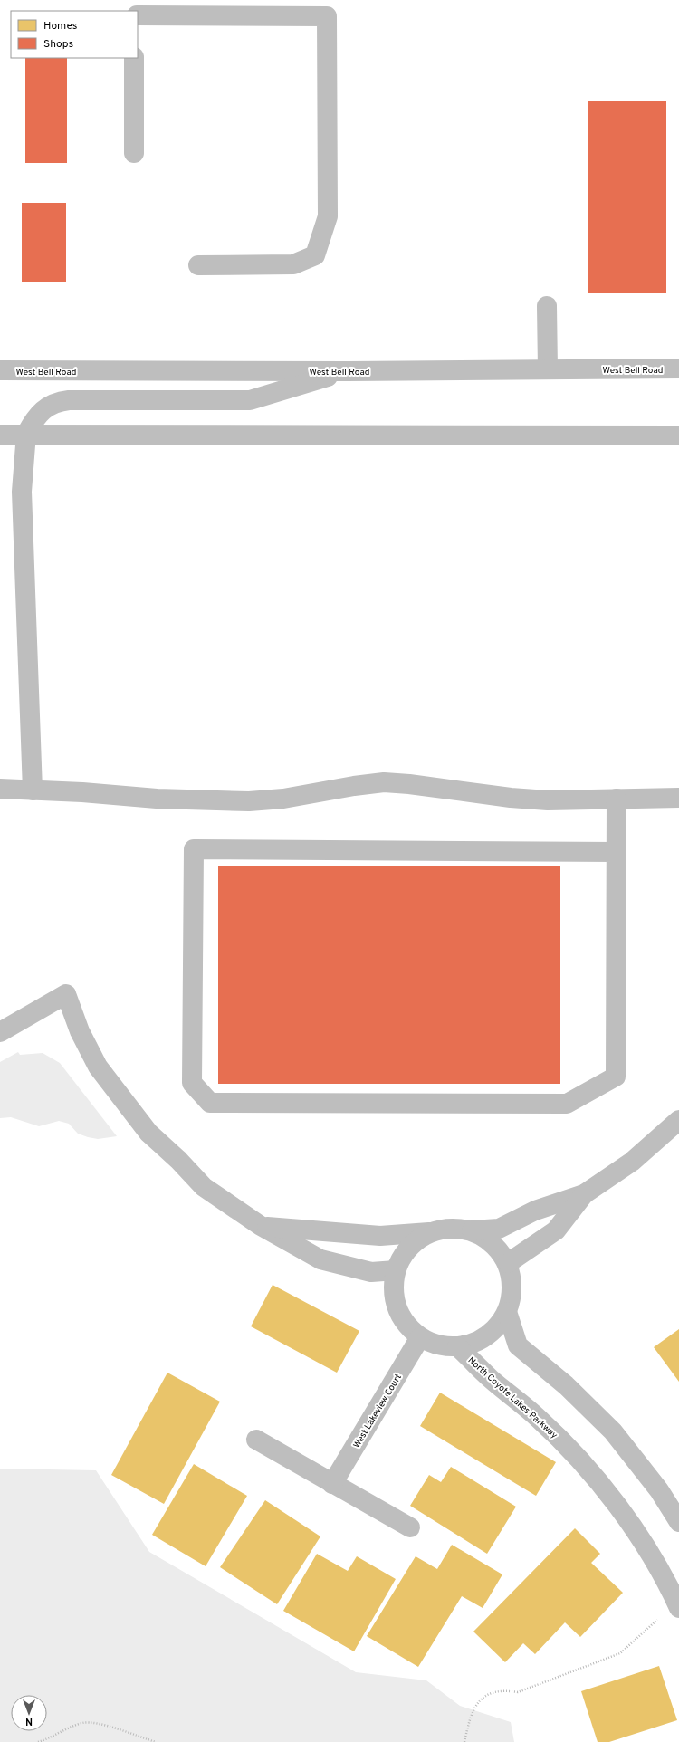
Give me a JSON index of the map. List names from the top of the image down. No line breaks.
{"streets":{"street":["West Bell Road","North Coyote Lakes Parkway","West Lakeview Court"]},"crossings":[["North Coyote Lakes Parkway","West Lakeview Court"]],"legend":["Homes","Shops"],"north":"bottom"}
